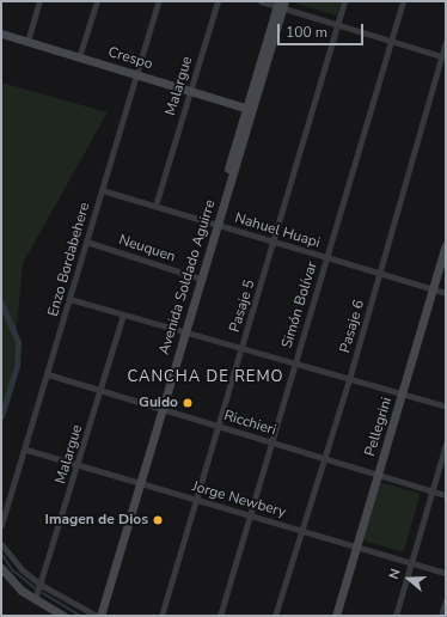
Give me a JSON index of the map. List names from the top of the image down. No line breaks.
{"streets":{"main road":["Crespo","Avenida Soldado Aguirre","Pellegrini"],"street":["Malargue","Nahuel Huapi","Neuquen","Enzo Bordabehere","Simón Bolívar","Pasaje 5","Pasaje 6","Ricchieri","Jorge Newbery"]},"crossings":[["Crespo","Malargue"],["Crespo","Enzo Bordabehere"],["Crespo","Avenida Soldado Aguirre"],["Malargue","Nahuel Huapi"],["Malargue","Ricchieri"],["Malargue","Jorge Newbery"],["Nahuel Huapi","Enzo Bordabehere"],["Nahuel Huapi","Avenida Soldado Aguirre"],["Nahuel Huapi","Simón Bolívar"],["Nahuel Huapi","Pasaje 5"],["Nahuel Huapi","Pasaje 6"],["Nahuel Huapi","Pellegrini"],["Neuquen","Enzo Bordabehere"],["Neuquen","Avenida Soldado Aguirre"],["Enzo Bordabehere","Ricchieri"],["Enzo Bordabehere","Jorge Newbery"],["Avenida Soldado Aguirre","Ricchieri"],["Avenida Soldado Aguirre","Jorge Newbery"],["Simón Bolívar","Ricchieri"],["Simón Bolívar","Jorge Newbery"],["Pasaje 5","Ricchieri"],["Pasaje 5","Jorge Newbery"],["Pasaje 6","Ricchieri"],["Pasaje 6","Jorge Newbery"],["Ricchieri","Pellegrini"],["Pellegrini","Jorge Newbery"]],"districts":["CANCHA DE REMO"],"places":["Guido","Imagen de Dios"],"scale_bar":"100 m","north":"left"}
